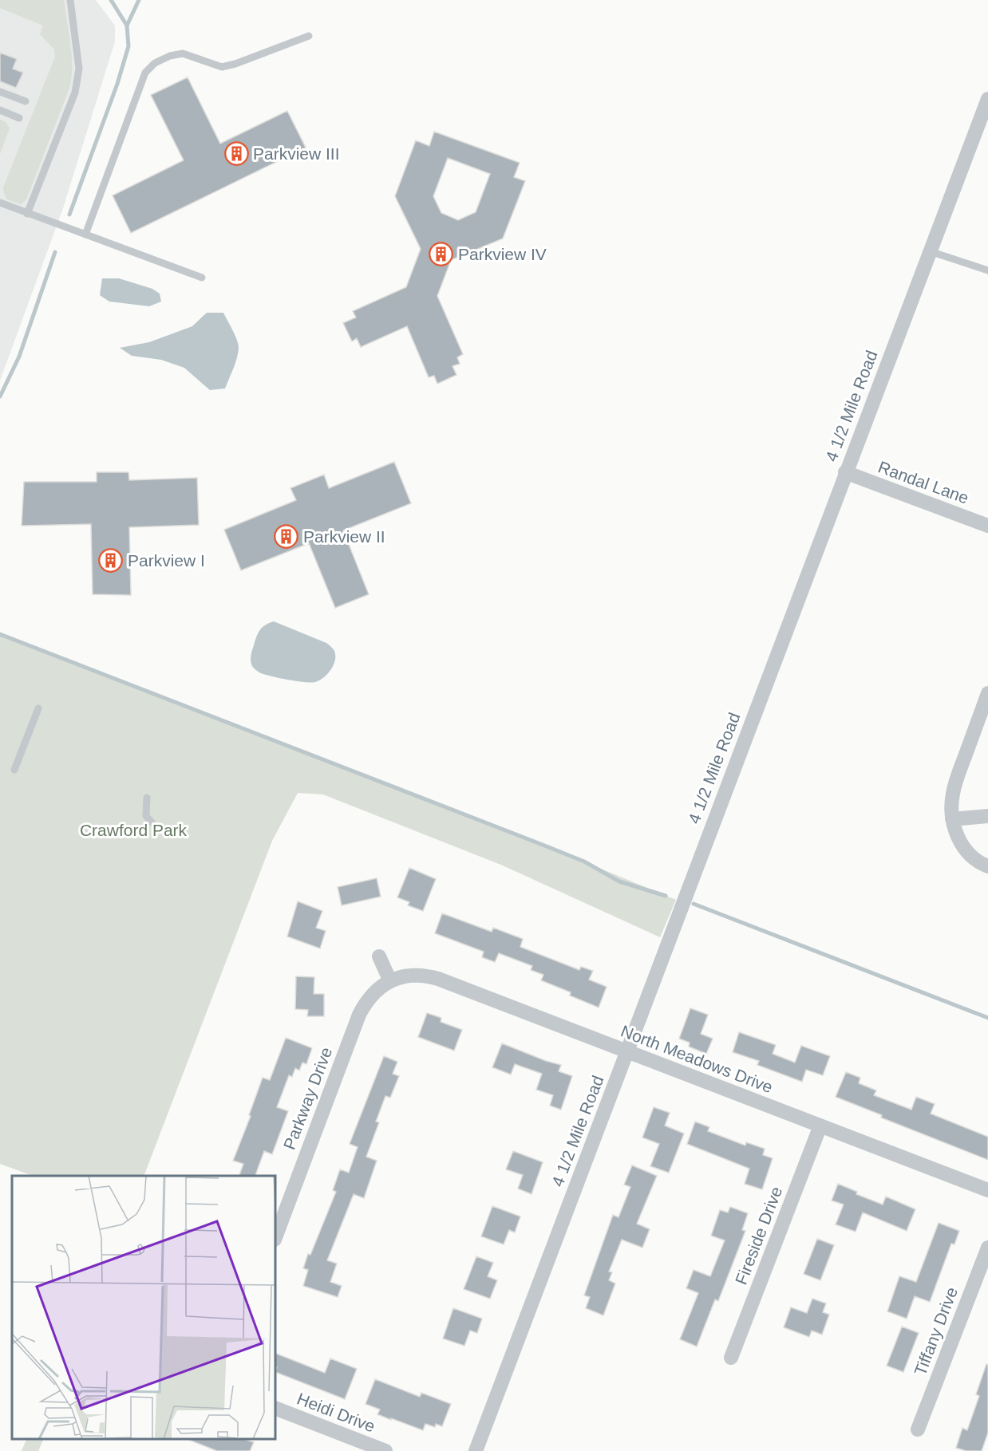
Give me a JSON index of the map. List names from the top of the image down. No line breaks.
{"streets":{"street":["4 1/2 Mile Road","Randal Lane","North Meadows Drive","Parkway Drive","Fireside Drive","Tiffany Drive","Heidi Drive"]},"crossings":[["4 1/2 Mile Road","Randal Lane"],["4 1/2 Mile Road","North Meadows Drive"],["North Meadows Drive","Parkway Drive"],["North Meadows Drive","Fireside Drive"]],"parks":["Crawford Park"],"places":{"building":["Parkview III","Parkview IV","Parkview II","Parkview I"]}}
